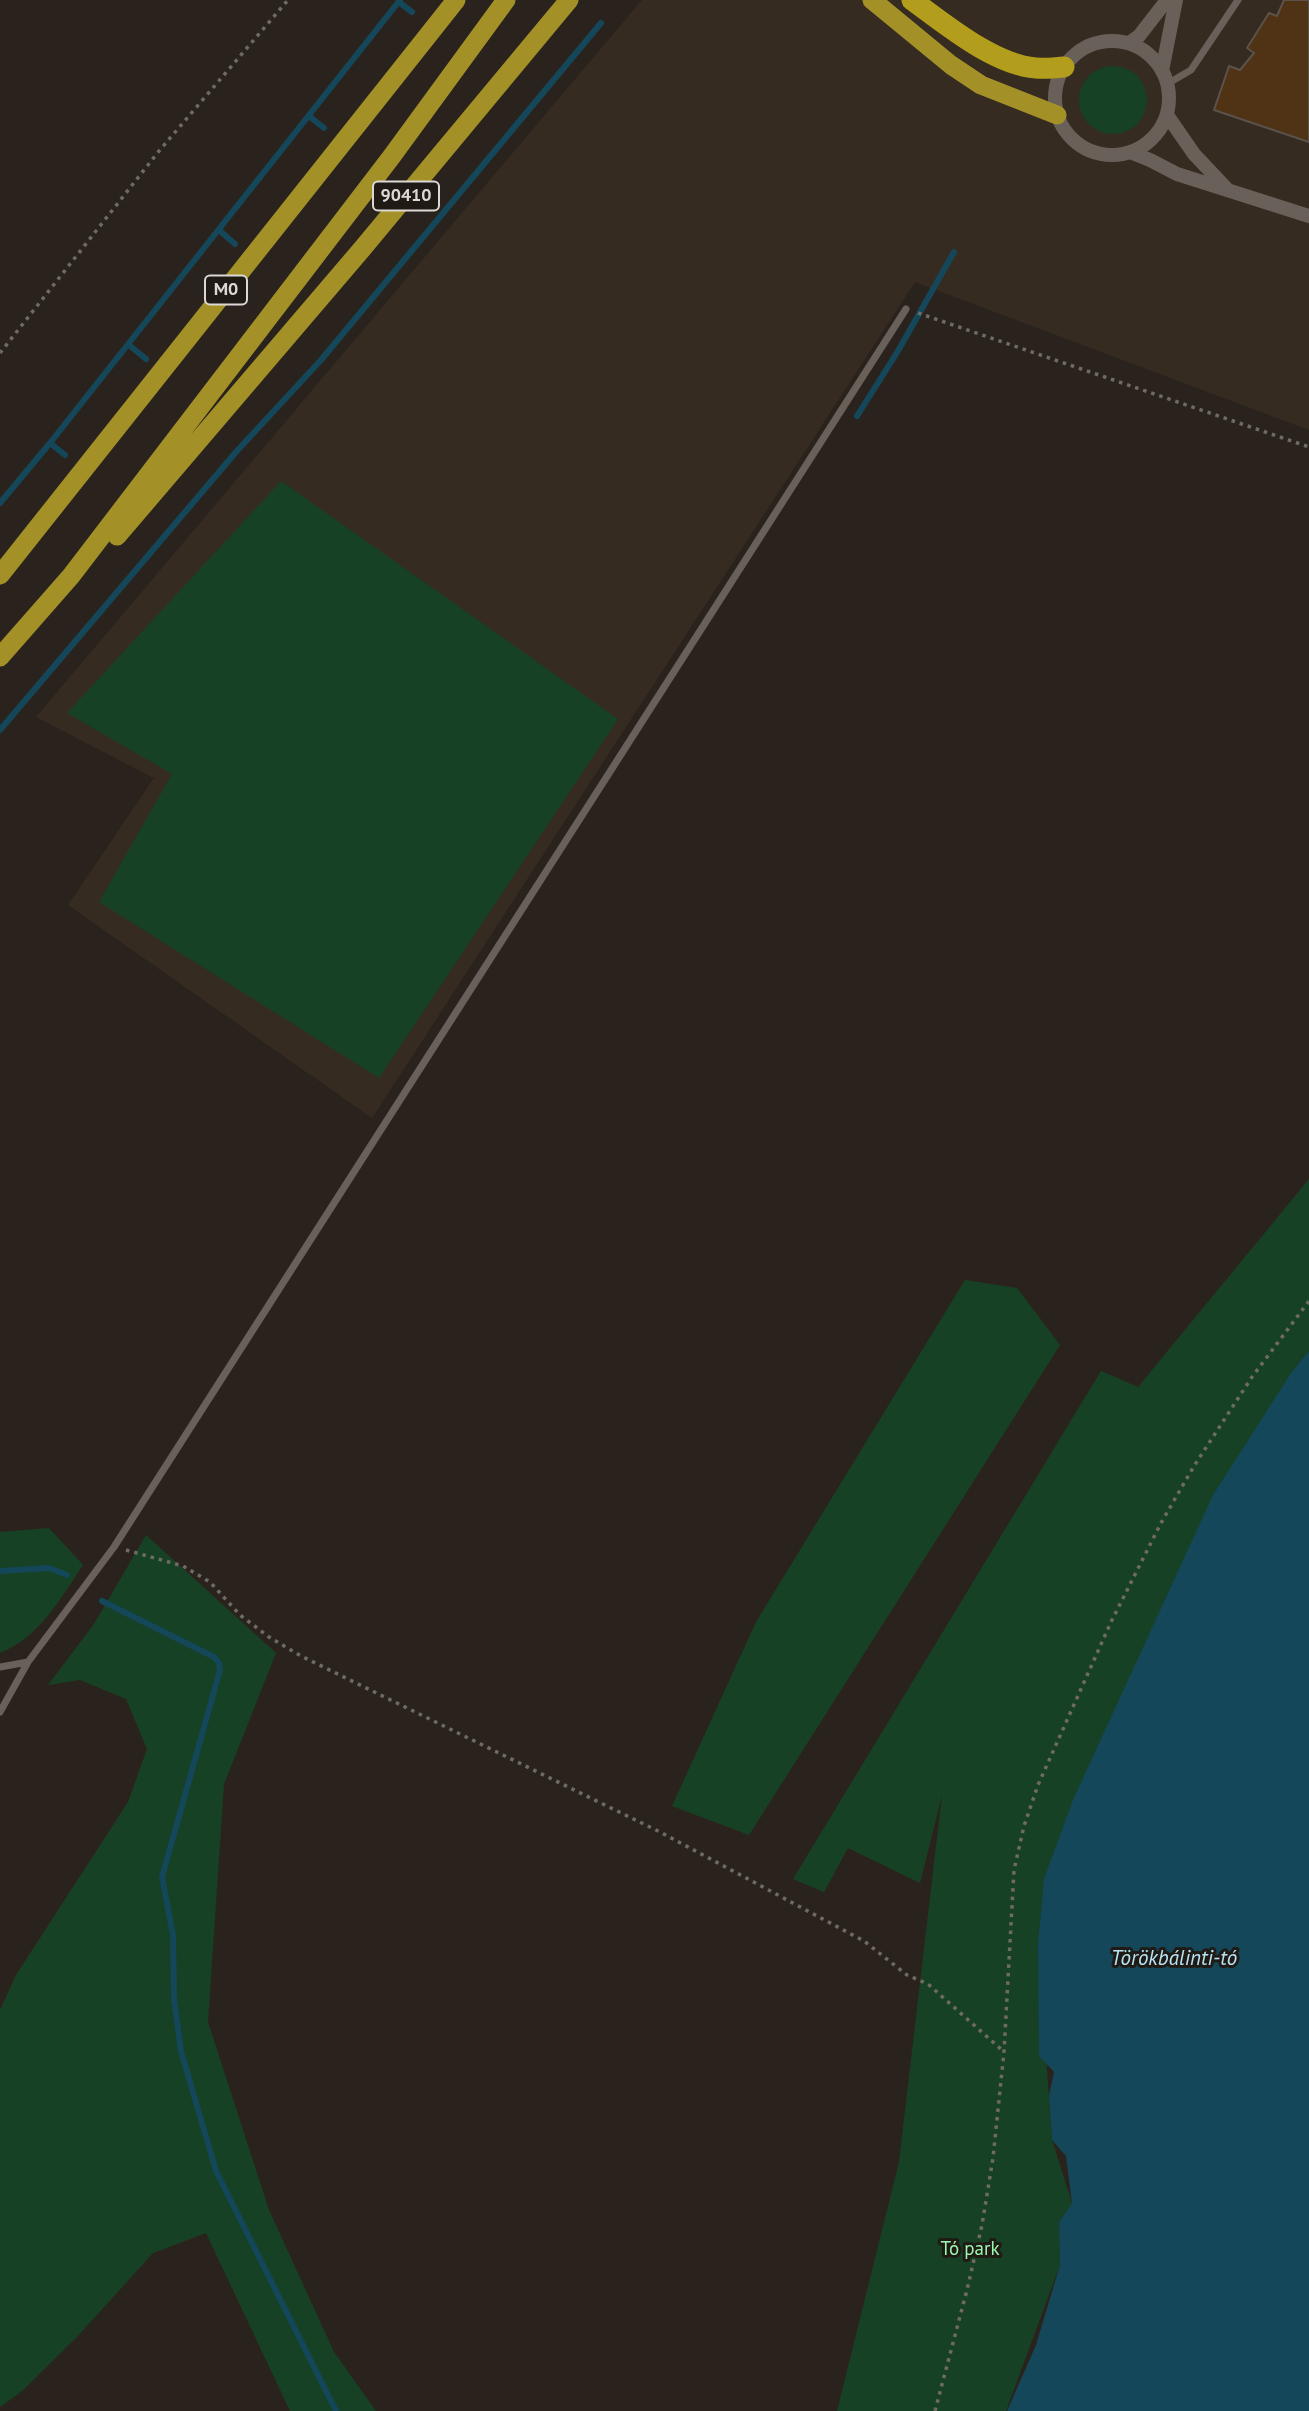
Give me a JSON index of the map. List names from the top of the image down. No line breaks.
{"streets":{"highway":["90410","M0"]},"crossings":[["90410","M0"]],"water":["Törökbálinti-tó"],"parks":["Tó park"]}
